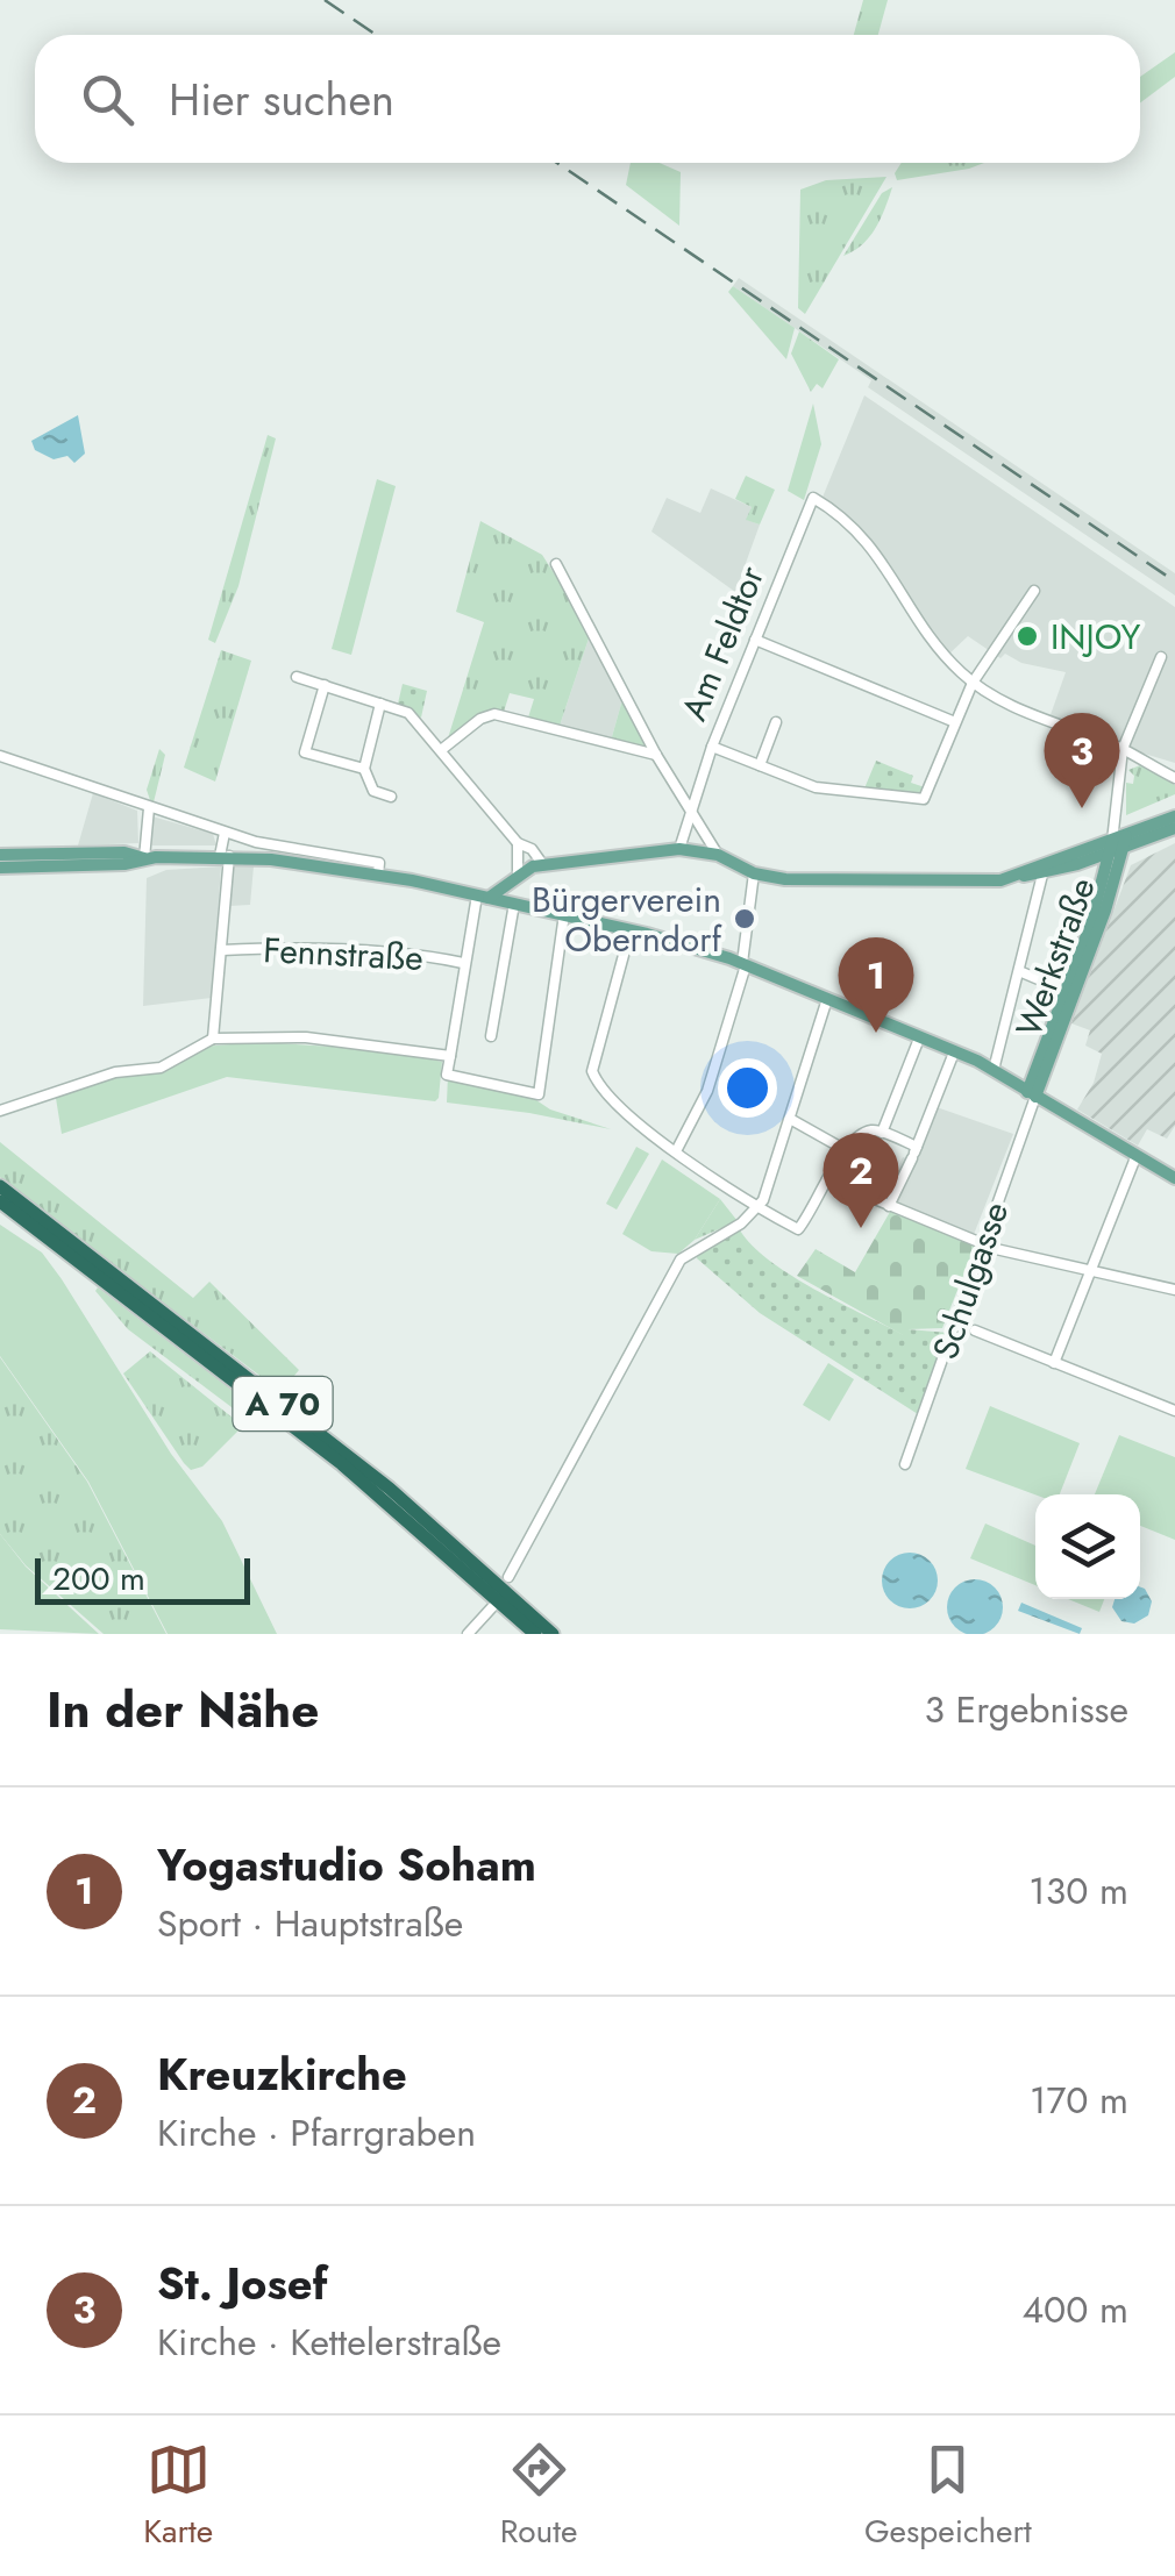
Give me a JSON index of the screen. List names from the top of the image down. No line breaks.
{"streets":{"highway":["A 70"],"main road":["Werkstraße"],"street":["Am Feldtor","Fennstraße","Schulgasse"]},"crossings":[["Werkstraße","Schulgasse"]],"places":["INJOY","Bürgerverein Oberndorf"],"scale_bar":"200 m","page":{"search":"Hier suchen","pins":["3","1","2"],"scale":"200 m","heading":["In der Nähe","3 Ergebnisse"],"list":[{"mark":"1","name":"Yogastudio Soham","note":"Sport · Hauptstraße","value":"130 m"},{"mark":"2","name":"Kreuzkirche","note":"Kirche · Pfarrgraben","value":"170 m"},{"mark":"3","name":"St. Josef","note":"Kirche · Kettelerstraße","value":"400 m"}],"nav":["Karte","Route","Gespeichert"]}}
